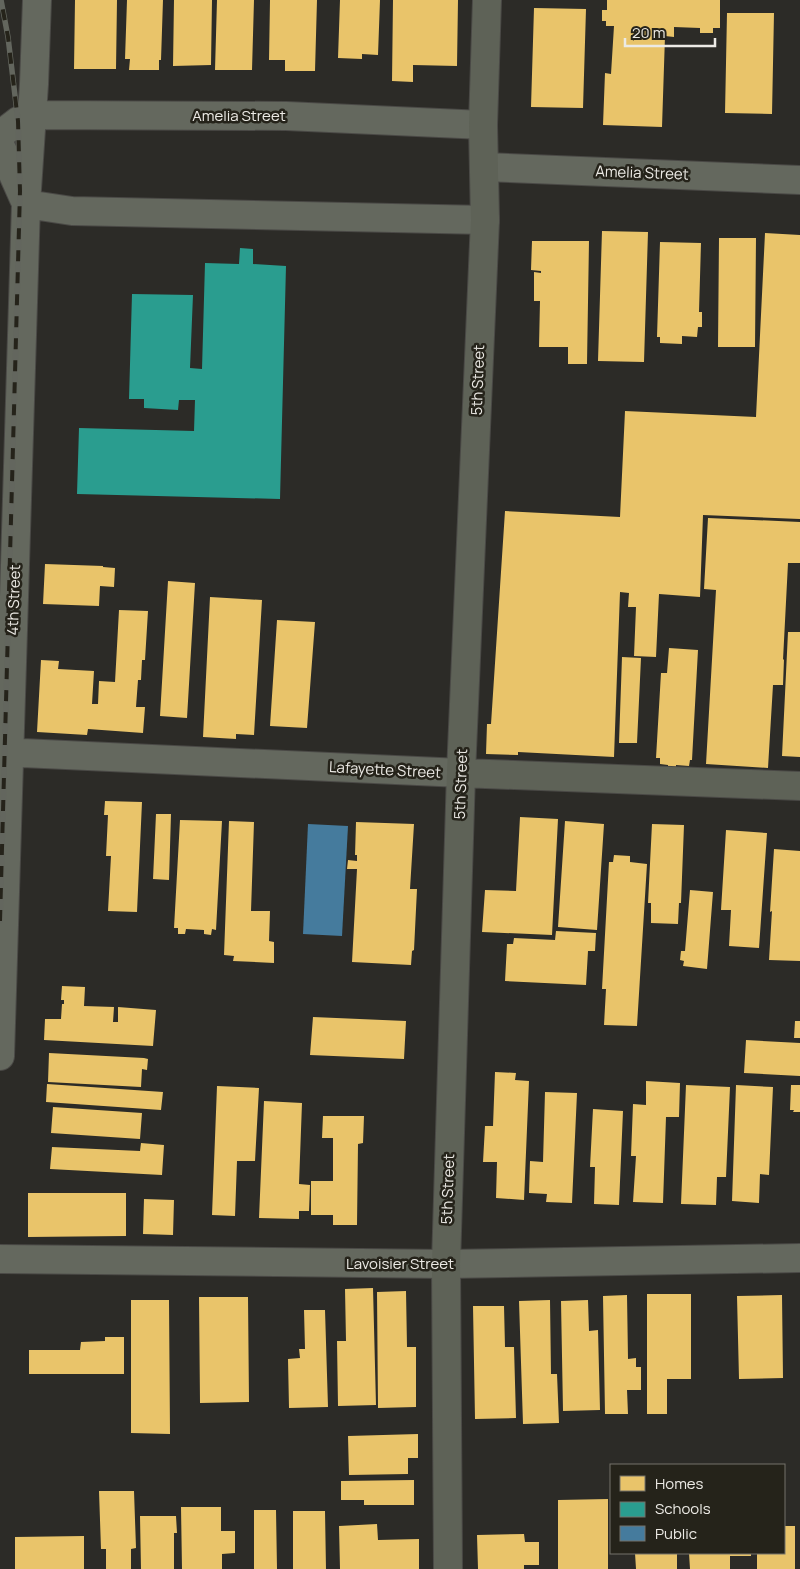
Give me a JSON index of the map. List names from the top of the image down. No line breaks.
{"streets":{"main road":["5th Street","Lafayette Street"],"street":["Amelia Street","4th Street","Lavoisier Street"]},"crossings":[["Amelia Street","5th Street"],["Amelia Street","4th Street"],["5th Street","Lafayette Street"],["5th Street","Lavoisier Street"],["4th Street","Lafayette Street"]],"legend":["Homes","Schools","Public"],"scale_bar":"20 m"}
